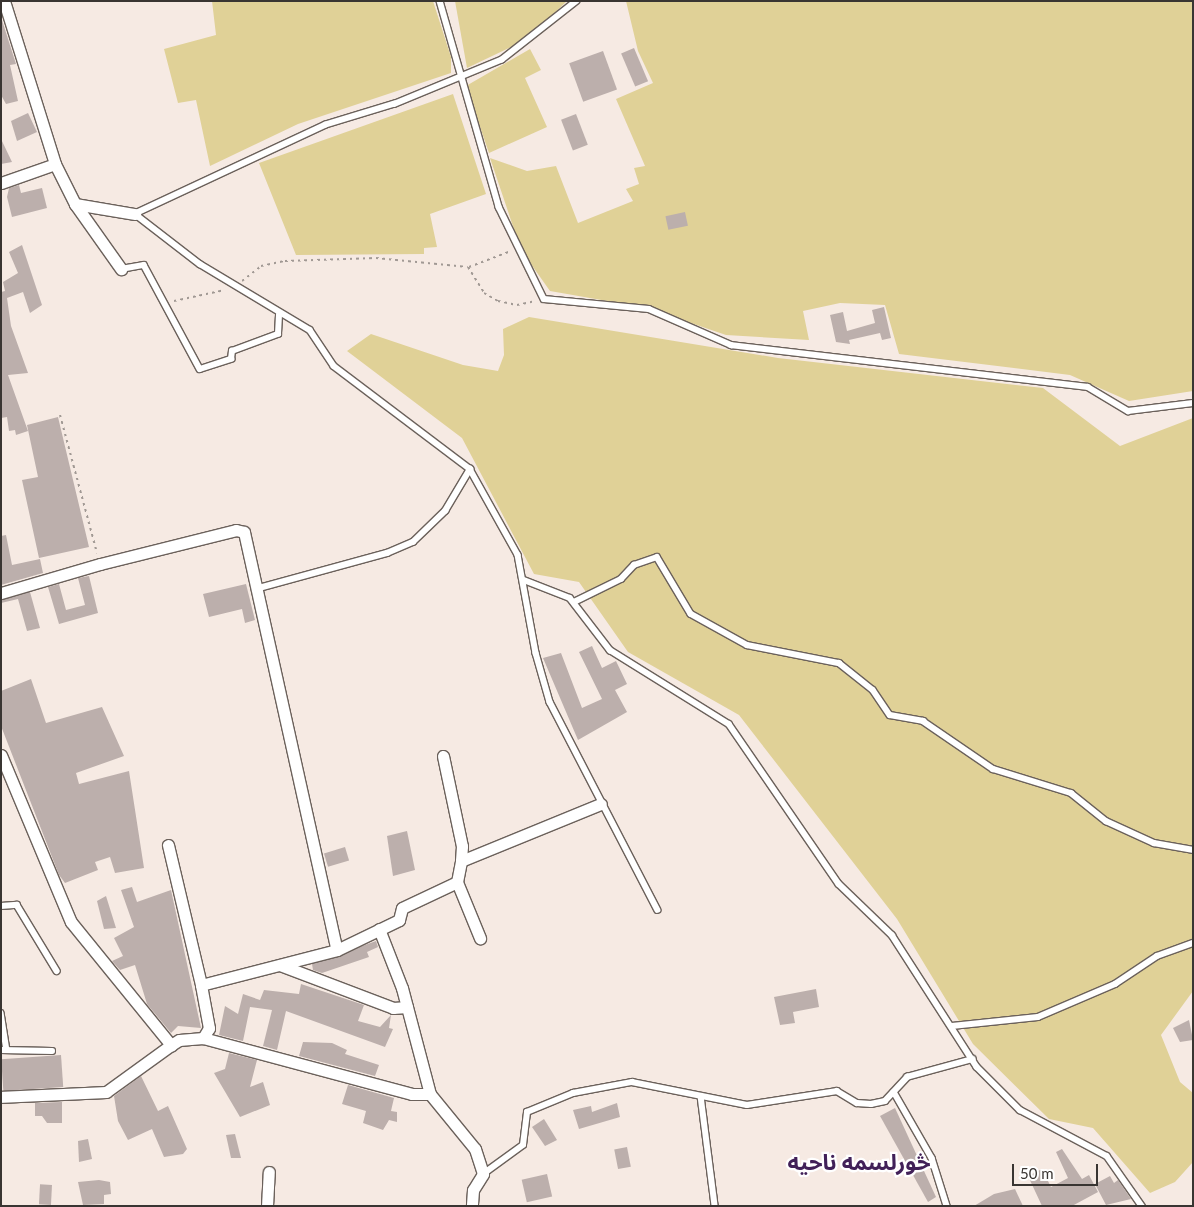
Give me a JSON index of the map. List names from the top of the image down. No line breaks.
{"districts":["څورلسمه ناحیه"],"scale_bar":"50 m"}
